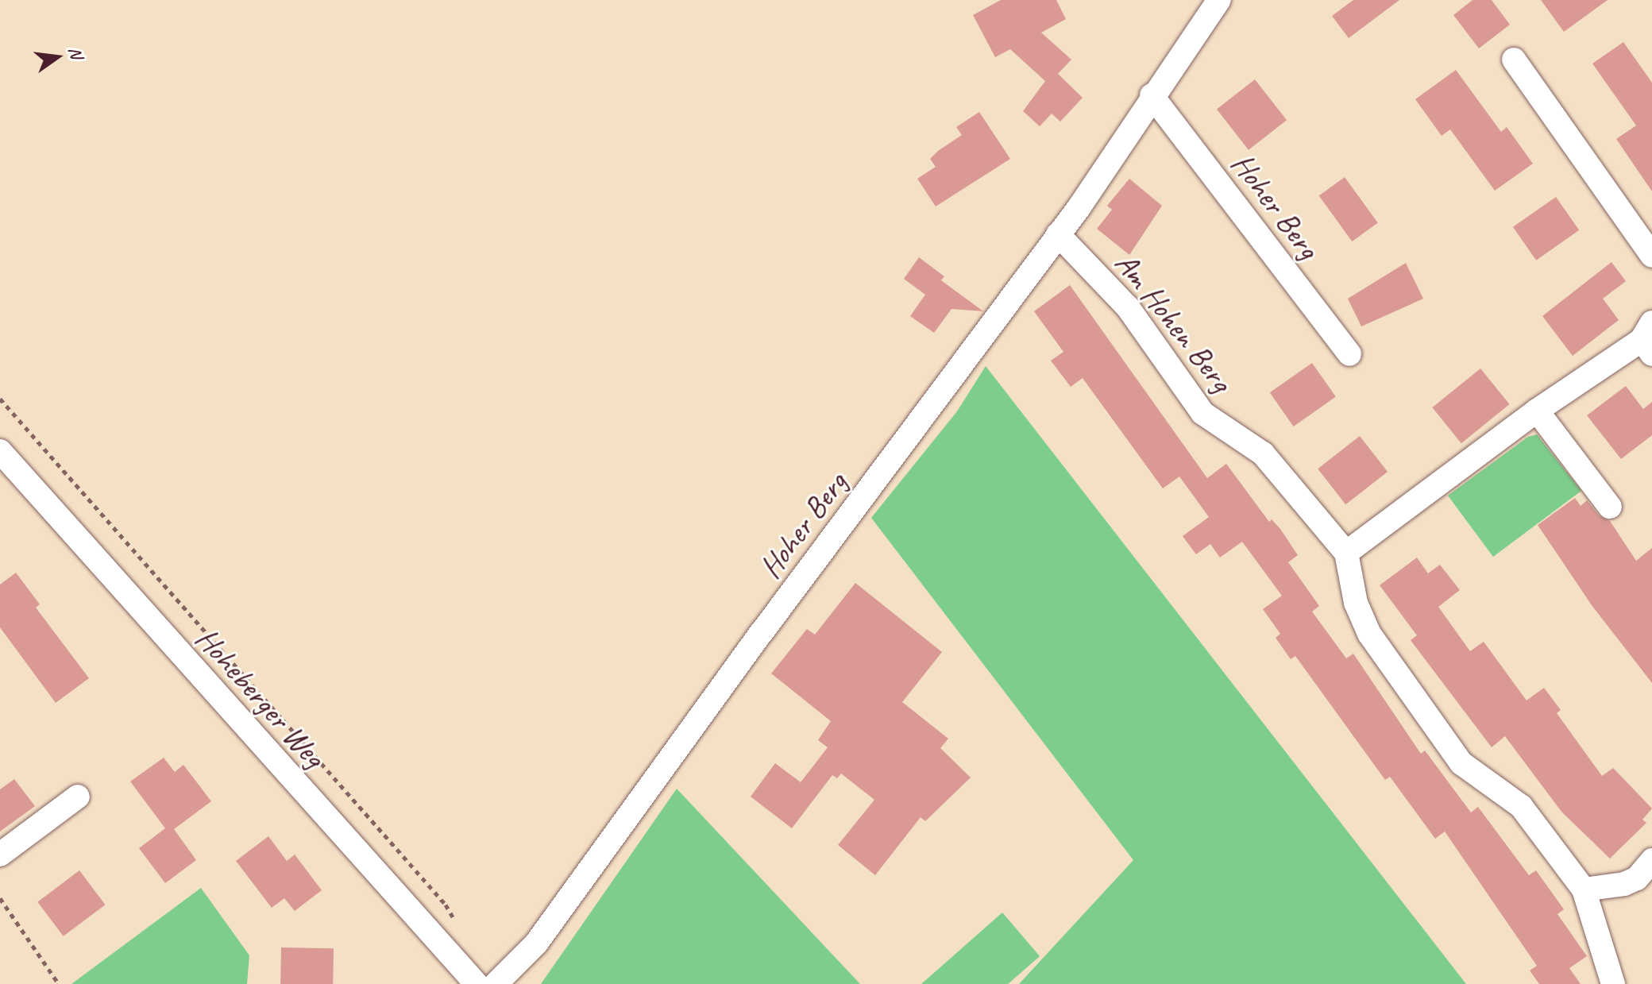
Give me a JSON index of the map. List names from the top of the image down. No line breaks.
{"streets":{"street":["Hoher Berg","Am Hohen Berg","Hoheberger Weg"]},"crossings":[["Hoher Berg","Am Hohen Berg"]],"north":"right"}
